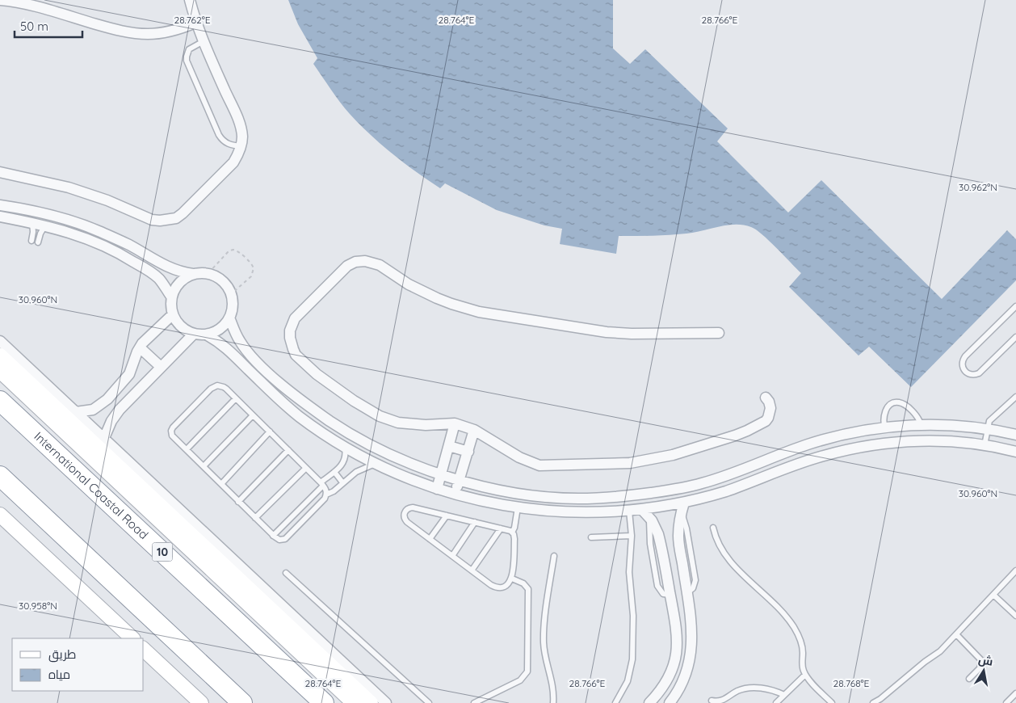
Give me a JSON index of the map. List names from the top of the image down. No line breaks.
{"streets":{"highway":["International Coastal Road","10"]},"legend":["طريق","مياه"],"scale_bar":"50 m","north":"top","coordinates":["28.762°E","28.764°E","28.766°E","30.962°N","30.960°N","30.958°N","28.768°E"]}
